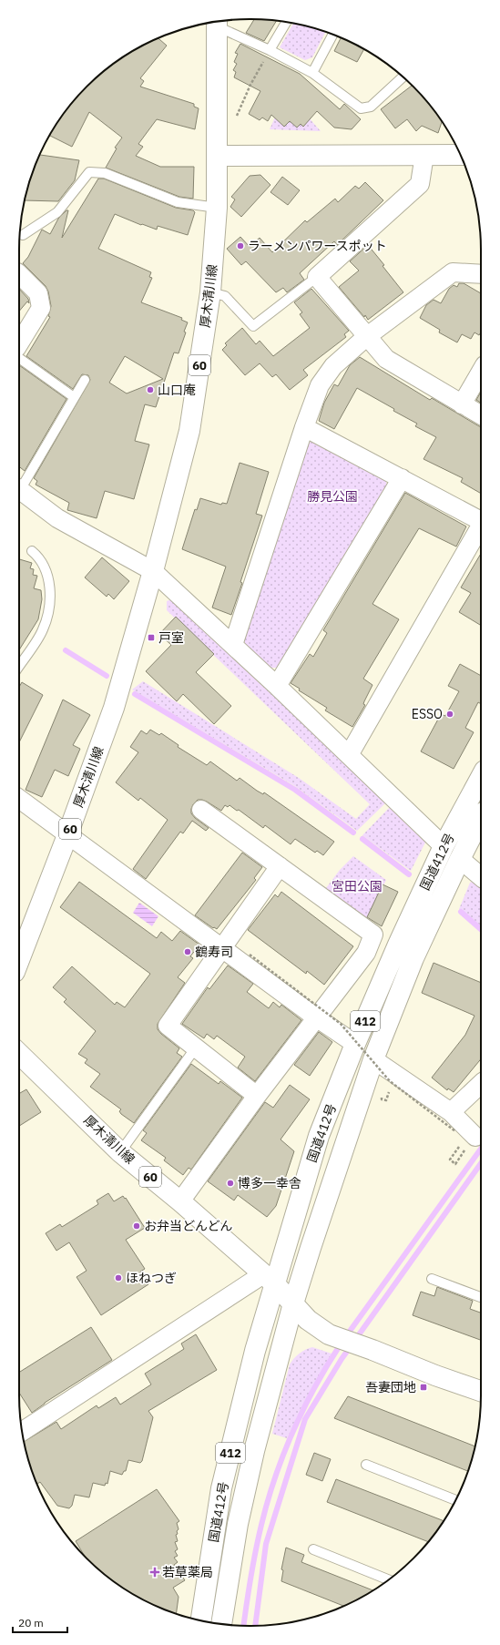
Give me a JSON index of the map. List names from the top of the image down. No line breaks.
{"streets":{"main road":["厚木清川線","60","国道412号","412"]},"crossings":[["厚木清川線","国道412号"]],"parks":["勝見公園","宮田公園"],"places":{"other":["ラーメンパワースポット","山口庵","ESSO","鶴寿司","博多一幸舎","お弁当どんどん","ほねつぎ"],"transit":["戸室","吾妻団地"],"health":["若草薬局"]},"scale_bar":"20 m"}
